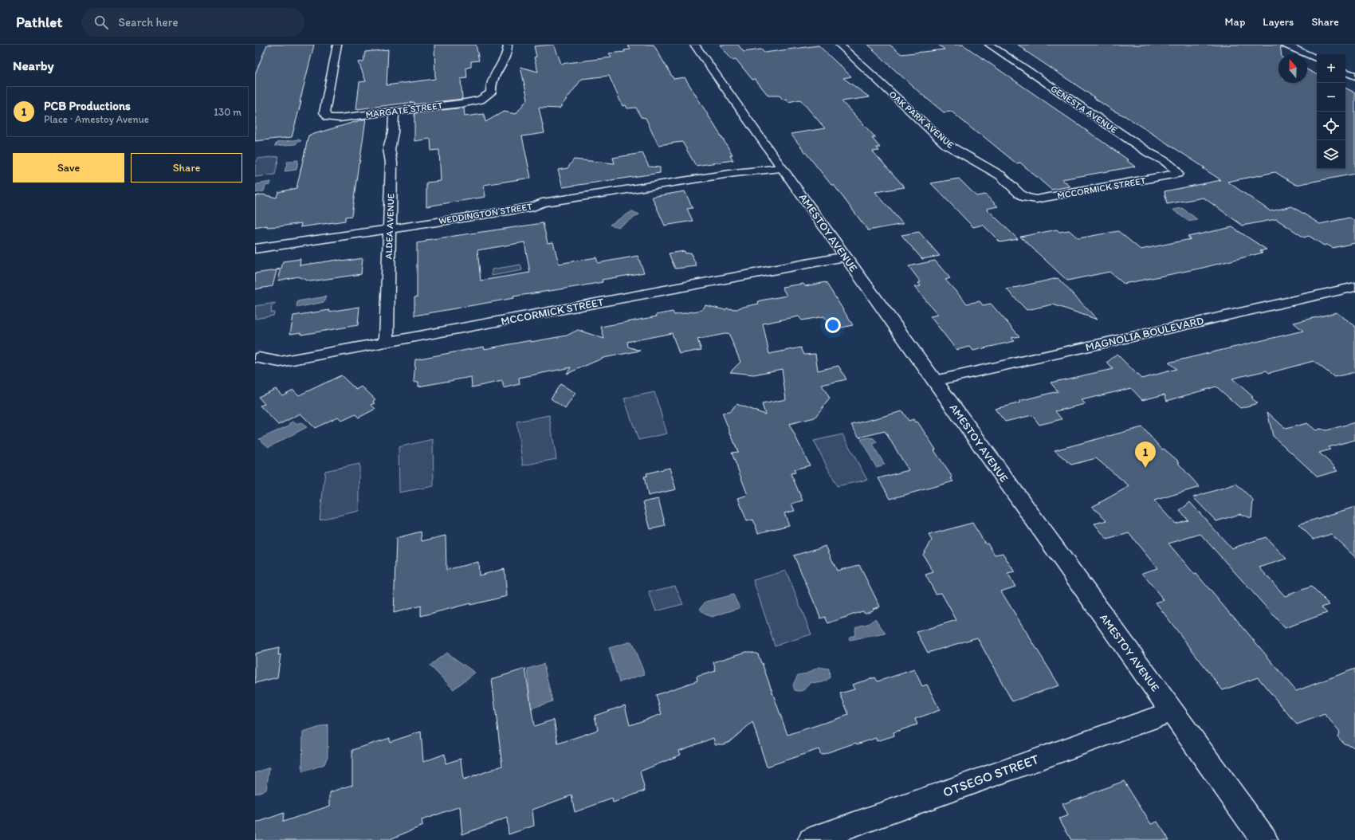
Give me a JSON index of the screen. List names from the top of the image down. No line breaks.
{"streets":{"street":["GENESTA AVENUE","MARGATE STREET","OAK PARK AVENUE","MCCORMICK STREET","WEDDINGTON STREET","ALDEA AVENUE","AMESTOY AVENUE","MAGNOLIA BOULEVARD","OTSEGO STREET"]},"crossings":[["GENESTA AVENUE","MCCORMICK STREET"],["MARGATE STREET","ALDEA AVENUE"],["OAK PARK AVENUE","MCCORMICK STREET"],["MCCORMICK STREET","ALDEA AVENUE"],["MCCORMICK STREET","AMESTOY AVENUE"],["WEDDINGTON STREET","ALDEA AVENUE"],["WEDDINGTON STREET","AMESTOY AVENUE"],["AMESTOY AVENUE","MAGNOLIA BOULEVARD"],["AMESTOY AVENUE","OTSEGO STREET"]],"north":"top","page":{"header":"Pathlet","search":"Search here","nav":["Map","Layers","Share"],"heading":"Nearby","map_buttons":["+","−"],"list":[{"mark":"1","name":"PCB Productions","note":"Place · Amestoy Avenue","value":"130 m"}],"buttons":["Save","Share"],"pins":"1"}}
